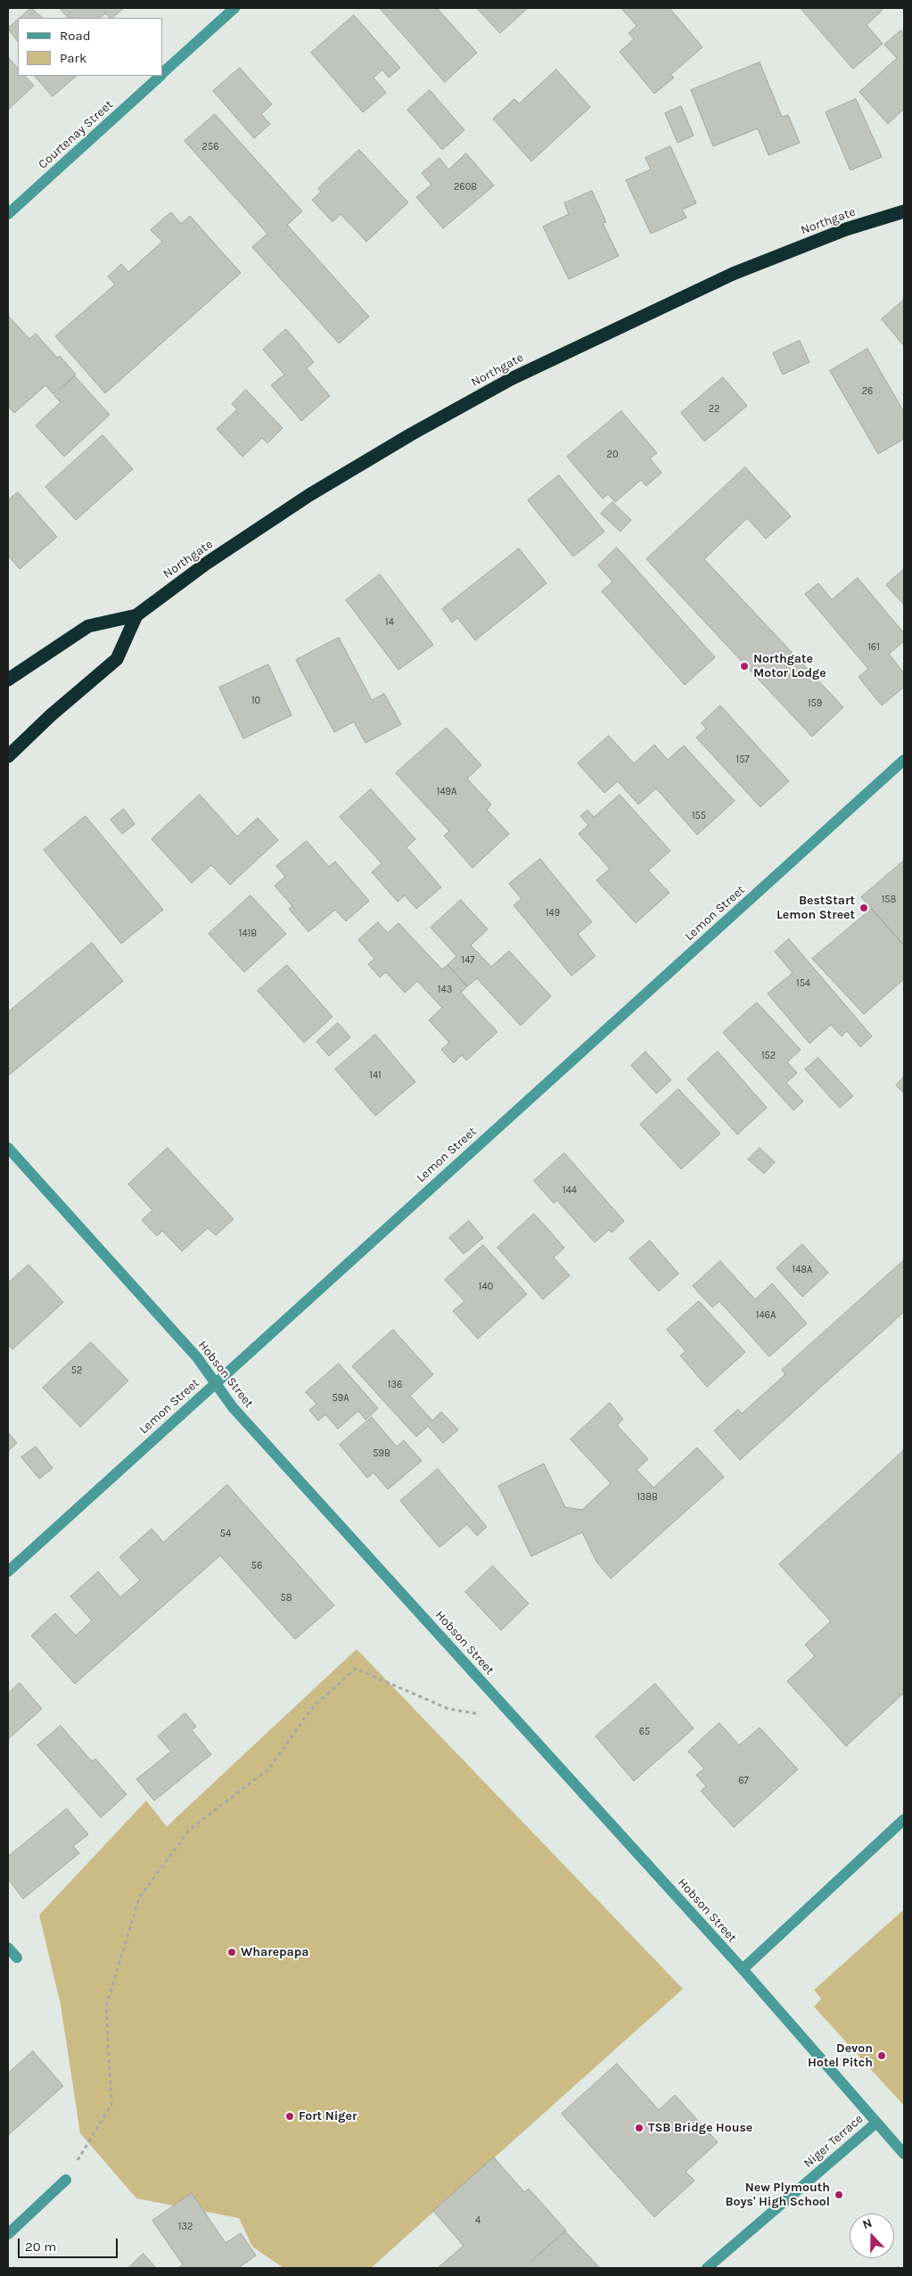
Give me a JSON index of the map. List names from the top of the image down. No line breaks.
{"streets":{"highway":["Northgate"],"street":["Courtenay Street","Lemon Street","Hobson Street","Niger Terrace"]},"crossings":[["Lemon Street","Hobson Street"],["Hobson Street","Niger Terrace"]],"places":["Northgate Motor Lodge","BestStart Lemon Street","Wharepapa","Devon Hotel Pitch","Fort Niger","TSB Bridge House","New Plymouth Boys' High School"],"house_numbers":["256","260B","26","22","20","14","161","10","159","157","149A","155","158","149","141B","147","154","143","152","141","144","148A","140","146A","52","136","59A","59B","138B","54","56","58","65","67","4","132"],"legend":["Road","Park"],"scale_bar":"20 m","north":"top"}
